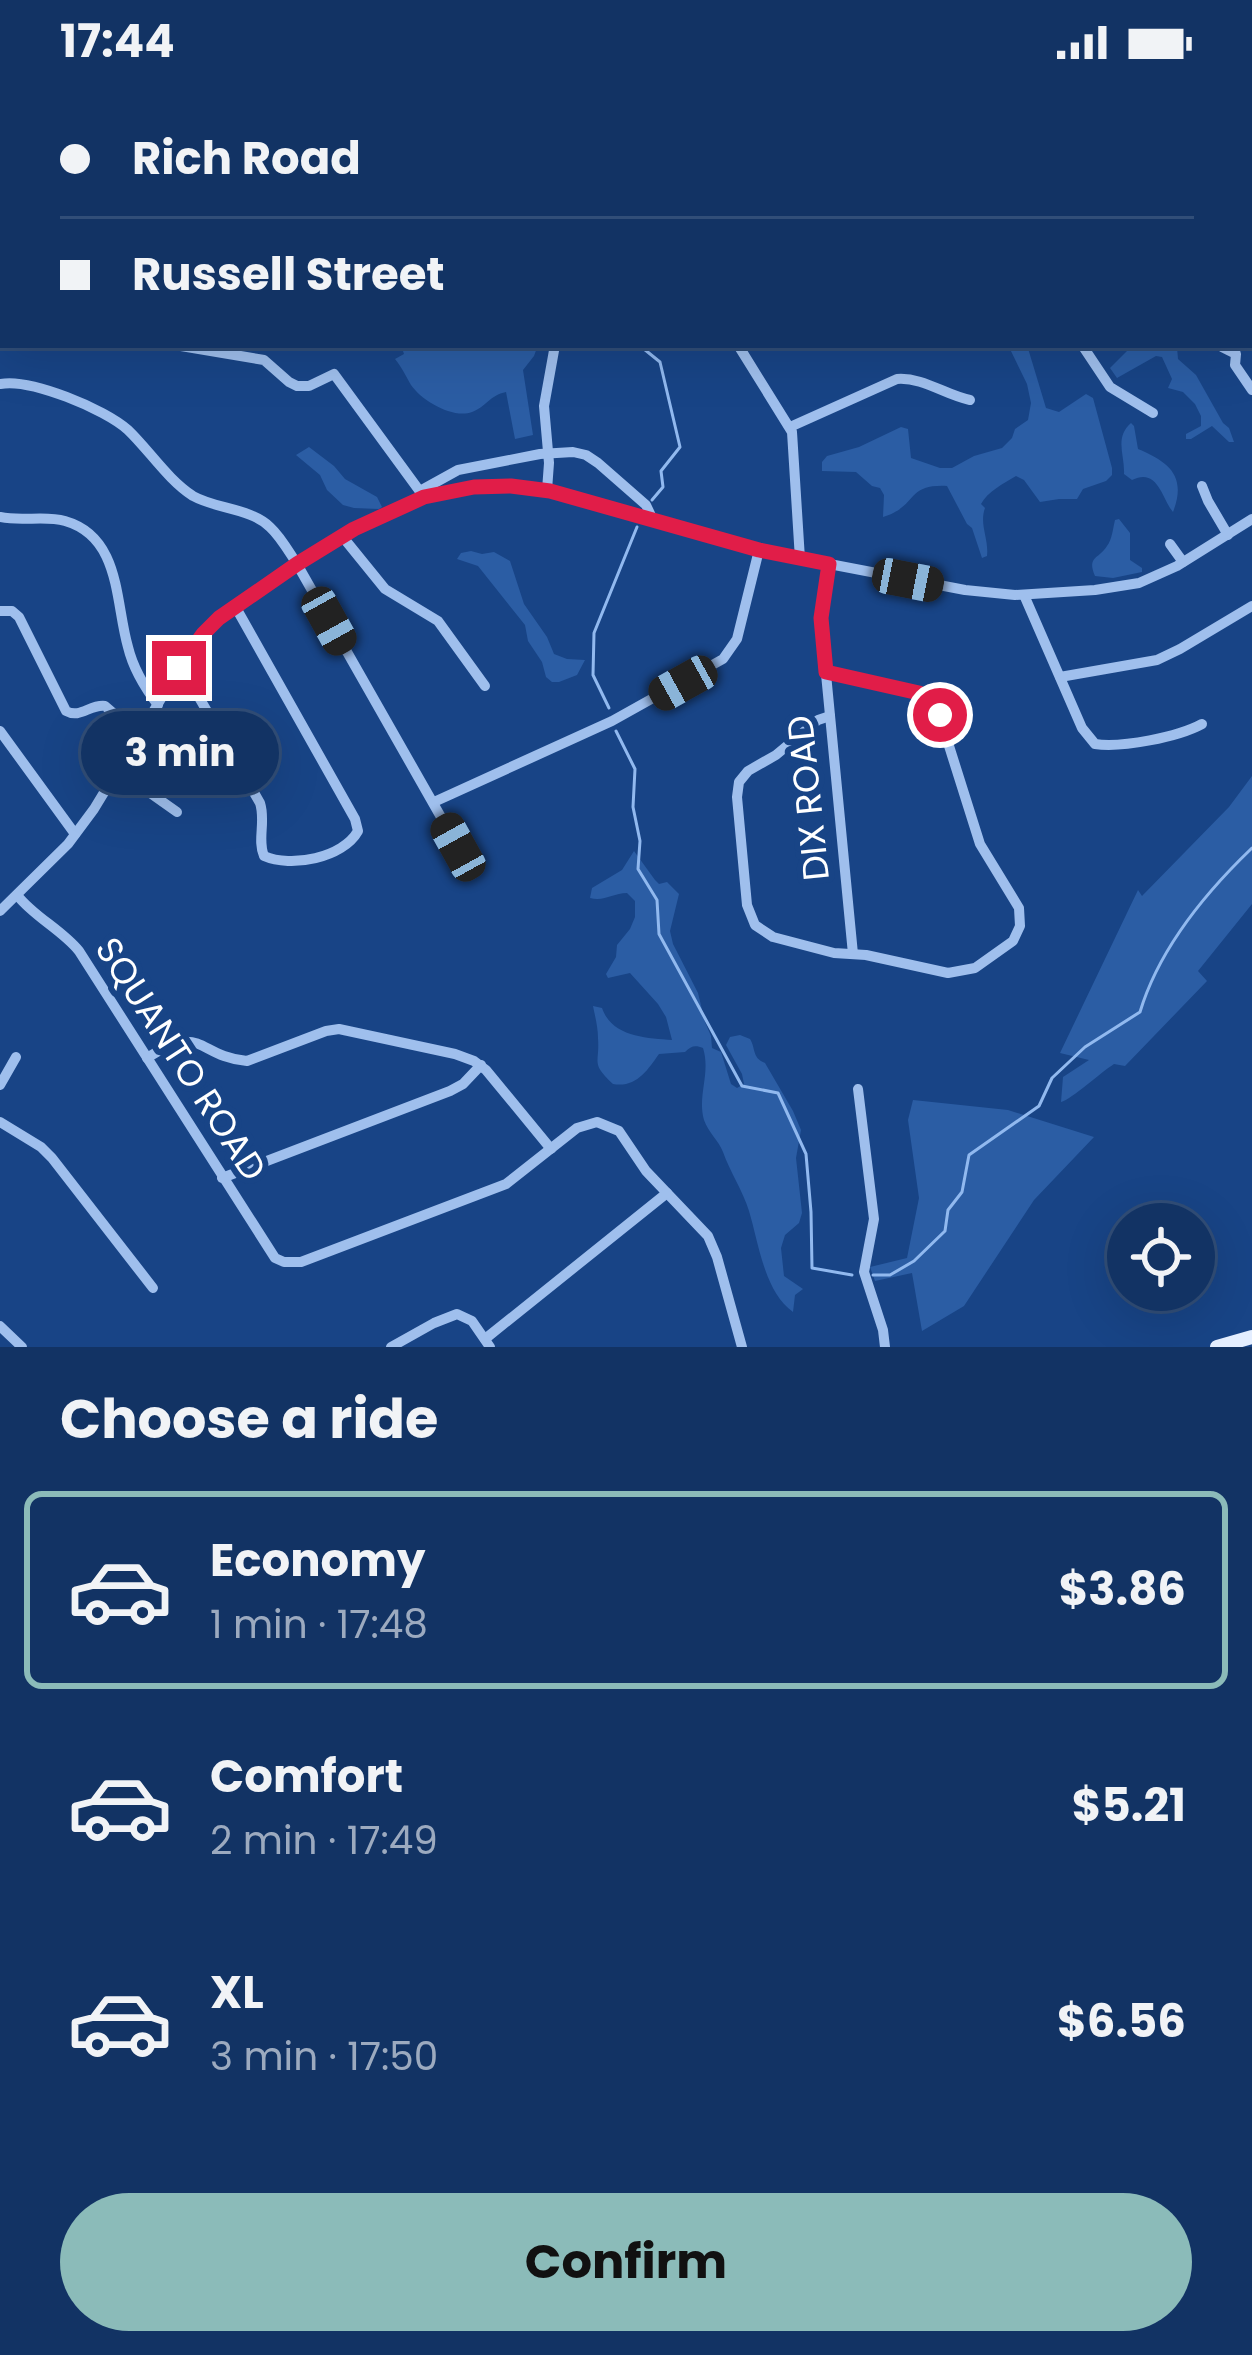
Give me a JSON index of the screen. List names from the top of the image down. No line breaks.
{"streets":{"street":["DIX ROAD","SQUANTO ROAD"]},"page":{"status":"17:44","banner":["Rich Road","Russell Street"],"bubble":"3 min","heading":"Choose a ride","list":[{"name":"Economy","note":"1 min · 17:48","value":"$3.86"},{"name":"Comfort","note":"2 min · 17:49","value":"$5.21"},{"name":"XL","note":"3 min · 17:50","value":"$6.56"}],"buttons":"Confirm"}}
